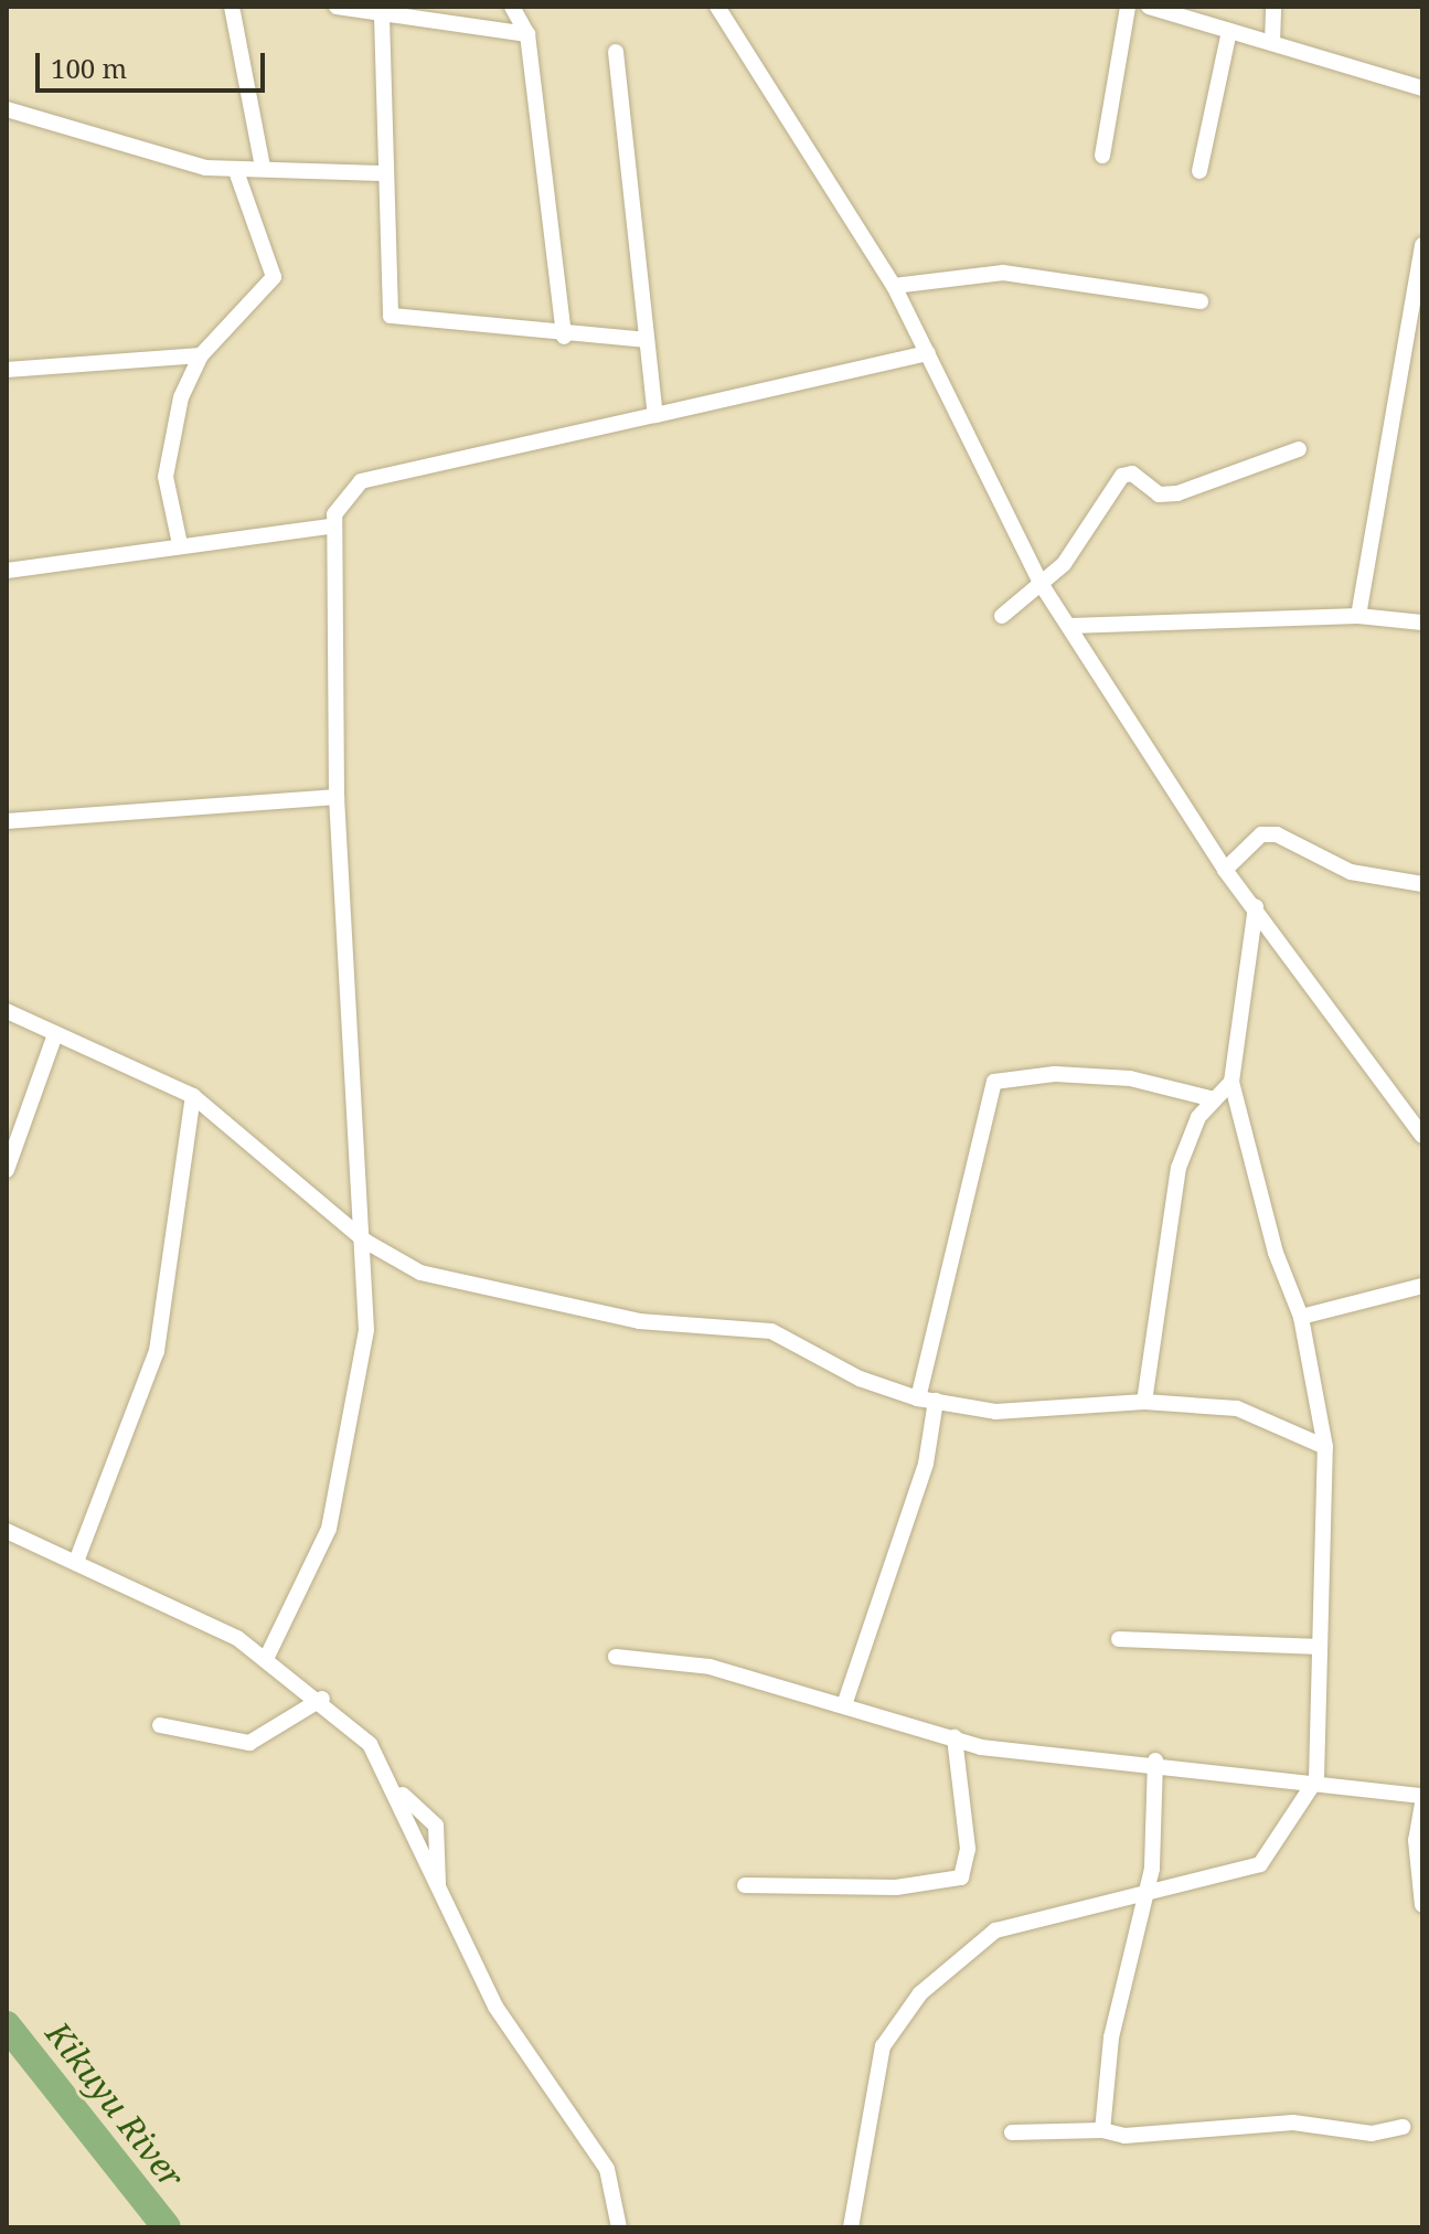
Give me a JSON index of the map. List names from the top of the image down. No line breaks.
{"water":["Kikuyu River"],"scale_bar":"100 m"}
